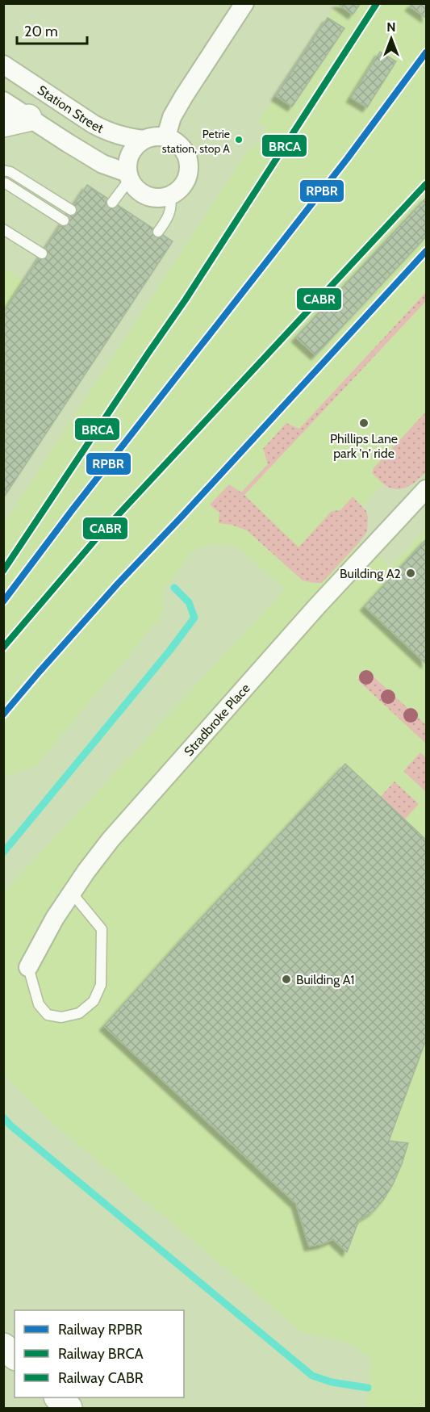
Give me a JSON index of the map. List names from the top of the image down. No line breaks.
{"streets":{"street":["Station Street","Stradbroke Place"]},"places":["Petrie station, stop A","Phillips Lane park 'n' ride","Building A2","Building A1"],"lines":["rail line BRCA","rail line RPBR","rail line CABR"],"legend":["Railway RPBR","Railway BRCA","Railway CABR"],"scale_bar":"20 m","north":"top"}
